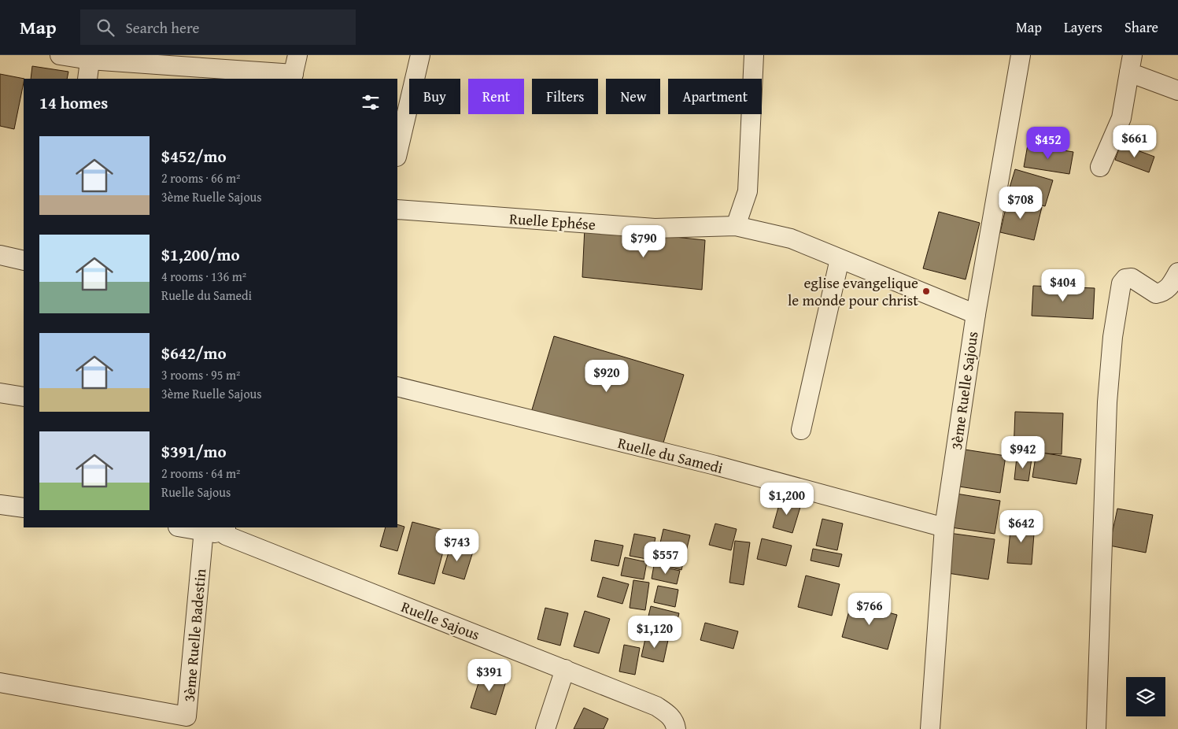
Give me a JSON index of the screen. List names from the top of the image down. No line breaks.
{"streets":{"street":["Ruelle Ephése","3ème Ruelle Sajous","Ruelle du Samedi","Ruelle Sajous","3ème Ruelle Badestin"]},"crossings":[["Ruelle Ephése","3ème Ruelle Sajous"],["3ème Ruelle Sajous","Ruelle du Samedi"],["Ruelle Sajous","3ème Ruelle Badestin"]],"places":["eglise evangelique le monde pour christ"],"page":{"header":"Map","search":"Search here","nav":["Map","Layers","Share"],"chip":["Buy","Rent","Filters","New","Apartment"],"heading":"14 homes","price":["$661","$452","$708","$790","$404","$920","$942","$1,200","$642","$743","$557","$766","$1,120","$391"],"list":[{"name":"$452/mo","note":"2 rooms · 66 m² · 3ème Ruelle Sajous"},{"name":"$1,200/mo","note":"4 rooms · 136 m² · Ruelle du Samedi"},{"name":"$642/mo","note":"3 rooms · 95 m² · 3ème Ruelle Sajous"},{"name":"$391/mo","note":"2 rooms · 64 m² · Ruelle Sajous"}]}}
